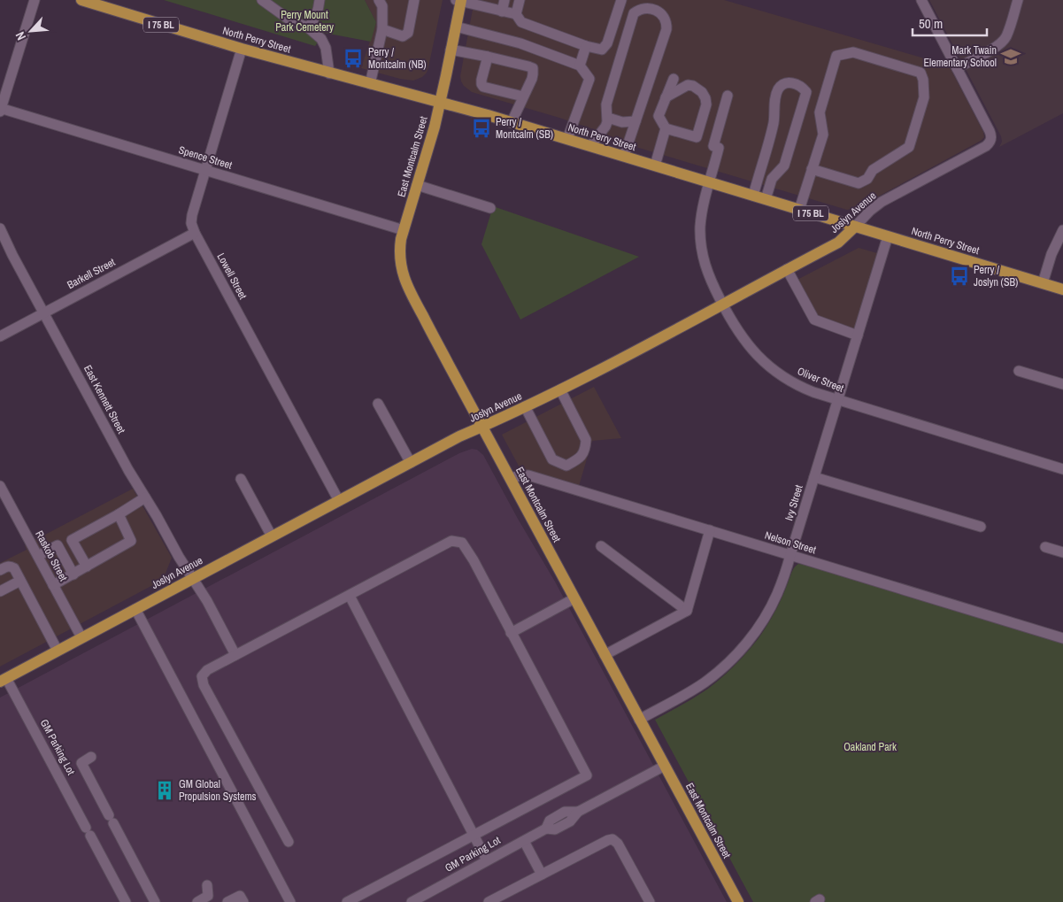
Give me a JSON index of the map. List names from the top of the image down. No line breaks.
{"streets":{"main road":["I 75 BL","North Perry Street","East Montcalm Street","Joslyn Avenue"],"street":["Spence Street","Barkell Street","Lowell Street","Oliver Street","East Kennett Street","Ivy Street","Nelson Street","Raskob Street","GM Parking Lot"]},"crossings":[["North Perry Street","East Montcalm Street"],["North Perry Street","Joslyn Avenue"],["North Perry Street","Lowell Street"],["North Perry Street","Oliver Street"],["North Perry Street","Ivy Street"],["East Montcalm Street","Spence Street"],["East Montcalm Street","Joslyn Avenue"],["East Montcalm Street","Ivy Street"],["East Montcalm Street","Nelson Street"],["East Montcalm Street","GM Parking Lot"],["Spence Street","Lowell Street"],["Joslyn Avenue","Lowell Street"],["Joslyn Avenue","Oliver Street"],["Joslyn Avenue","East Kennett Street"],["Joslyn Avenue","Raskob Street"],["Joslyn Avenue","GM Parking Lot"],["Barkell Street","Lowell Street"],["Barkell Street","East Kennett Street"],["Oliver Street","Ivy Street"],["Ivy Street","Nelson Street"]],"parks":["Perry Mount Park Cemetery","Oakland Park"],"places":{"school or university":["Mark Twain Elementary School"],"bus stop":["Perry / Montcalm (NB)","Perry / Montcalm (SB)","Perry / Joslyn (SB)"],"building":["GM Global Propulsion Systems"]},"scale_bar":"50 m","north":"bottom left"}
